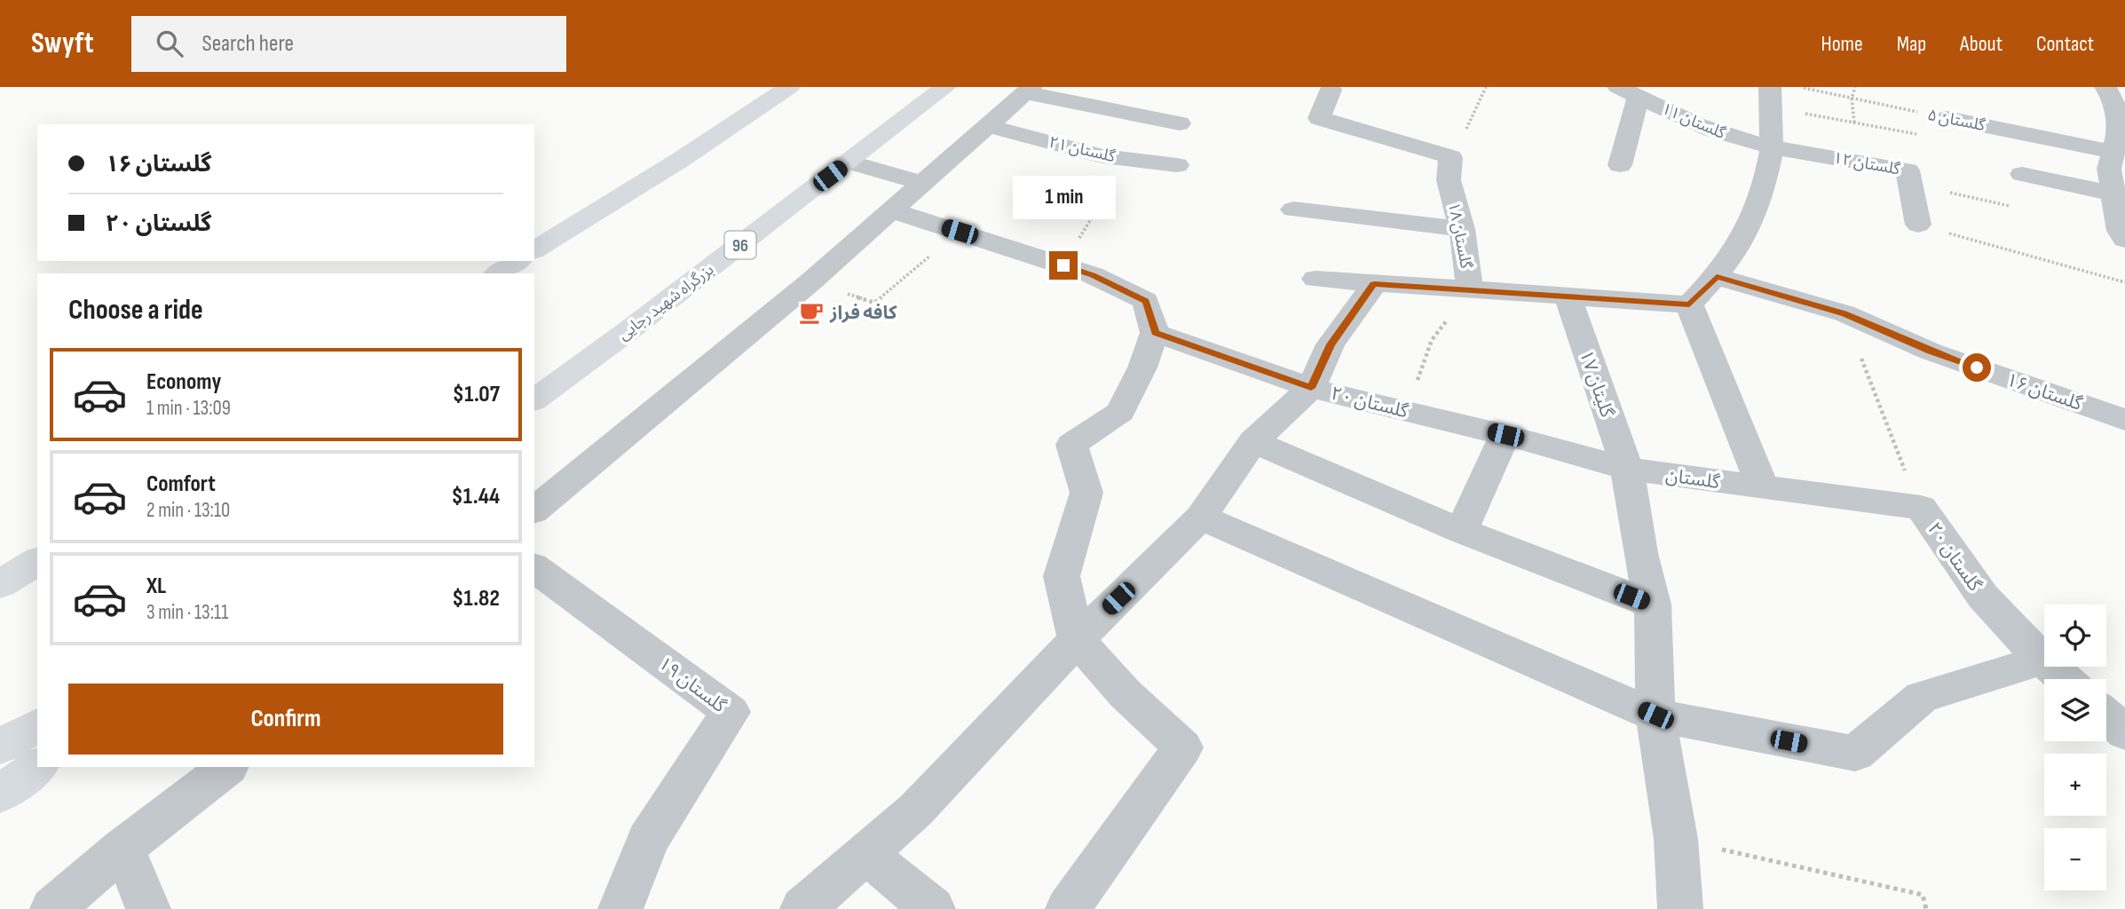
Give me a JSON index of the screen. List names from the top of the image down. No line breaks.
{"streets":{"highway":["96","بزرگراه شهید رجایی"],"street":["گلستان ۵","گلستان ۱۱","گلستان ۲۱","گلستان ۱۲","گلستان ۱۸","گلیتان ۱۷","گلستان ۱۶","گلستان ۲۰","گلستان","گلستان ۱۹"]},"crossings":[["گلستان ۱۱","گلستان ۱۲"],["گلستان ۱۸","گلستان ۲۰"],["گلیتان ۱۷","گلستان ۲۰"],["گلیتان ۱۷","گلستان"],["گلستان ۲۰","گلستان"]],"places":{"cafe":["کافه فراز"]},"page":{"header":"Swyft","search":"Search here","nav":["Home","Map","About","Contact"],"banner":["گلستان ۱۶","گلستان ۲۰"],"bubble":"1 min","heading":"Choose a ride","list":[{"name":"Economy","note":"1 min · 13:09","value":"$1.07"},{"name":"Comfort","note":"2 min · 13:10","value":"$1.44"},{"name":"XL","note":"3 min · 13:11","value":"$1.82"}],"map_buttons":["+","−"],"buttons":"Confirm"}}
